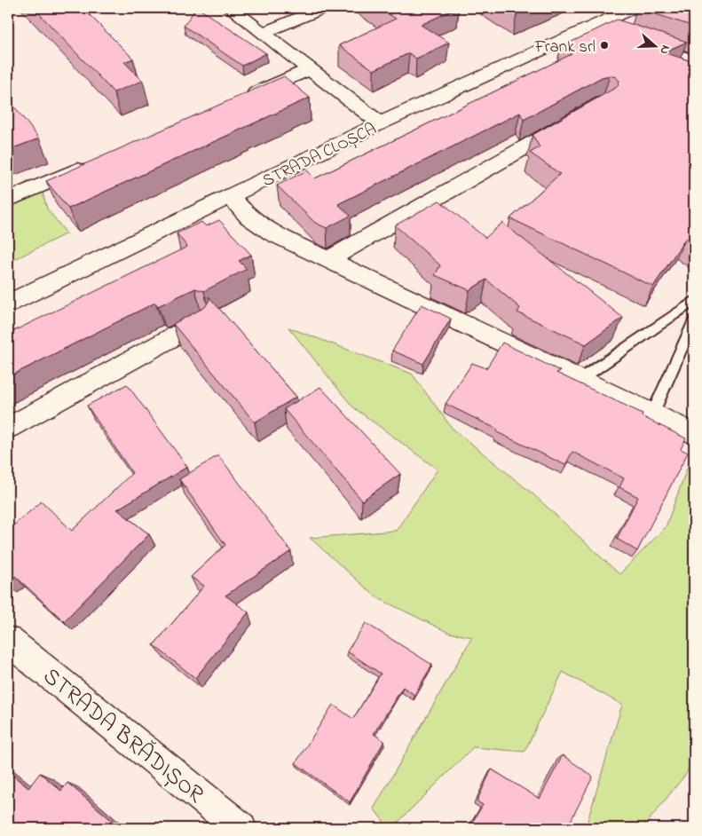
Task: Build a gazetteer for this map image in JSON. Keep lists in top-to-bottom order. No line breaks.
{"streets":{"street":["STRADA CLOȘCA","STRADA BRĂDIȘOR"]},"places":["Frank srl"],"north":"right"}
